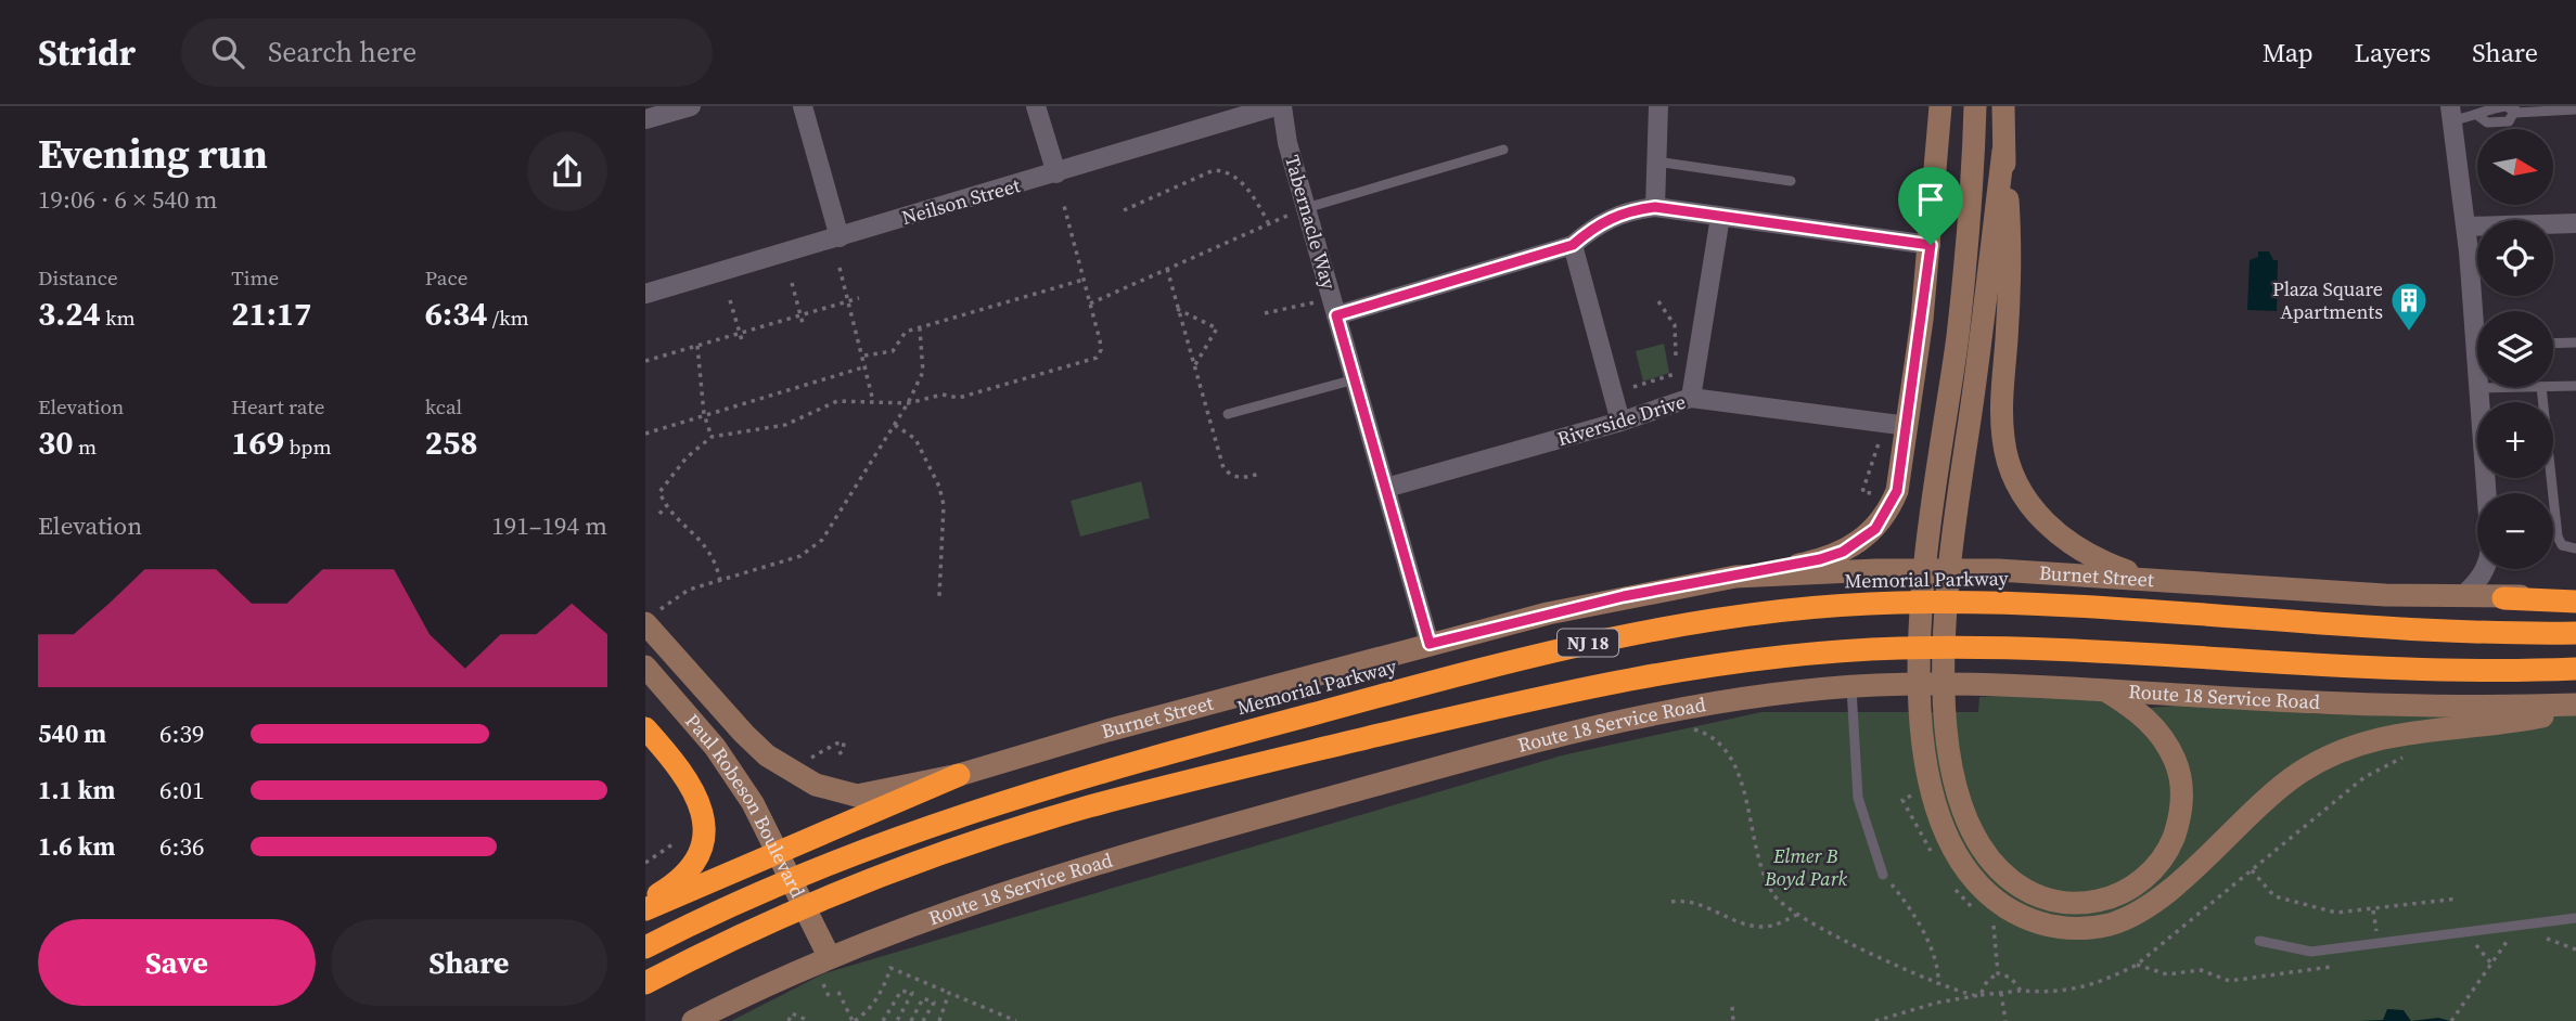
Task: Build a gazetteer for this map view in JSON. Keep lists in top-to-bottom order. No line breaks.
{"streets":{"highway":["Memorial Parkway","NJ 18"],"main road":["Burnet Street","Route 18 Service Road","Paul Robeson Boulevard"],"street":["Neilson Street","Tabernacle Way","Riverside Drive"]},"crossings":[["Tabernacle Way","Riverside Drive"],["Tabernacle Way","Burnet Street"],["Route 18 Service Road","Paul Robeson Boulevard"]],"parks":["Elmer B Boyd Park"],"places":{"building":["Plaza Square Apartments"]},"north":"right","page":{"header":"Stridr","search":"Search here","nav":["Map","Layers","Share"],"heading":["Evening run","19:06 · 6 × 540 m"],"map_buttons":["+","−"],"stats":[["Distance","3.24 km"],["Time","21:17"],["Pace","6:34 /km"],["Elevation","30 m"],["Heart rate","169 bpm"],["kcal","258"]],"chart":["Elevation","191–194 m"],"list":[{"name":"540 m","note":"6:39"},{"name":"1.1 km","note":"6:01"},{"name":"1.6 km","note":"6:36"}],"buttons":["Save","Share"]}}
